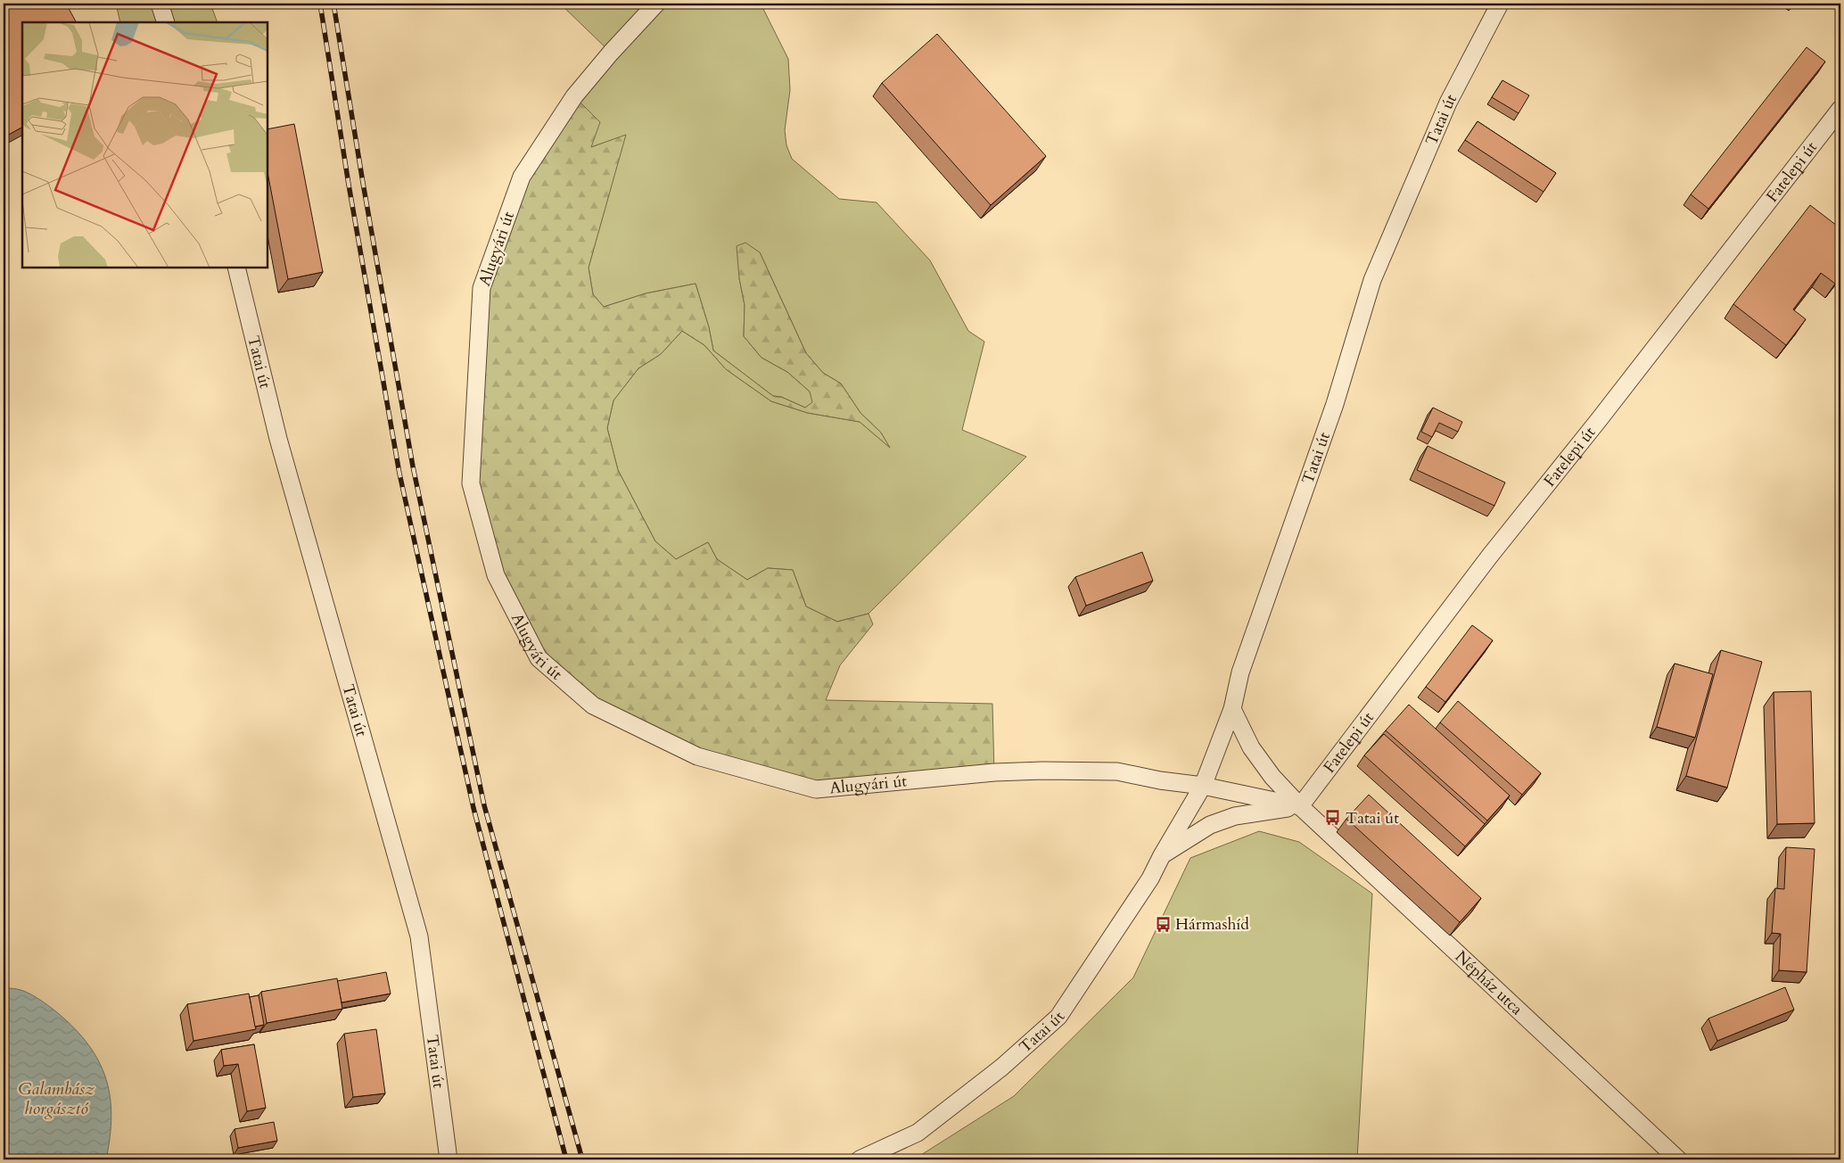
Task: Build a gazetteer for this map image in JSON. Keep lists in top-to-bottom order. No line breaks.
{"streets":{"street":["Tatai út","Fatelepi út","Alugyári út","Népház utca"]},"crossings":[["Tatai út","Alugyári út"],["Tatai út","Népház utca"],["Fatelepi út","Népház utca"]],"water":["Galambász horgásztó"],"places":{"bus stop":["Tatai út","Hármashíd"]}}
